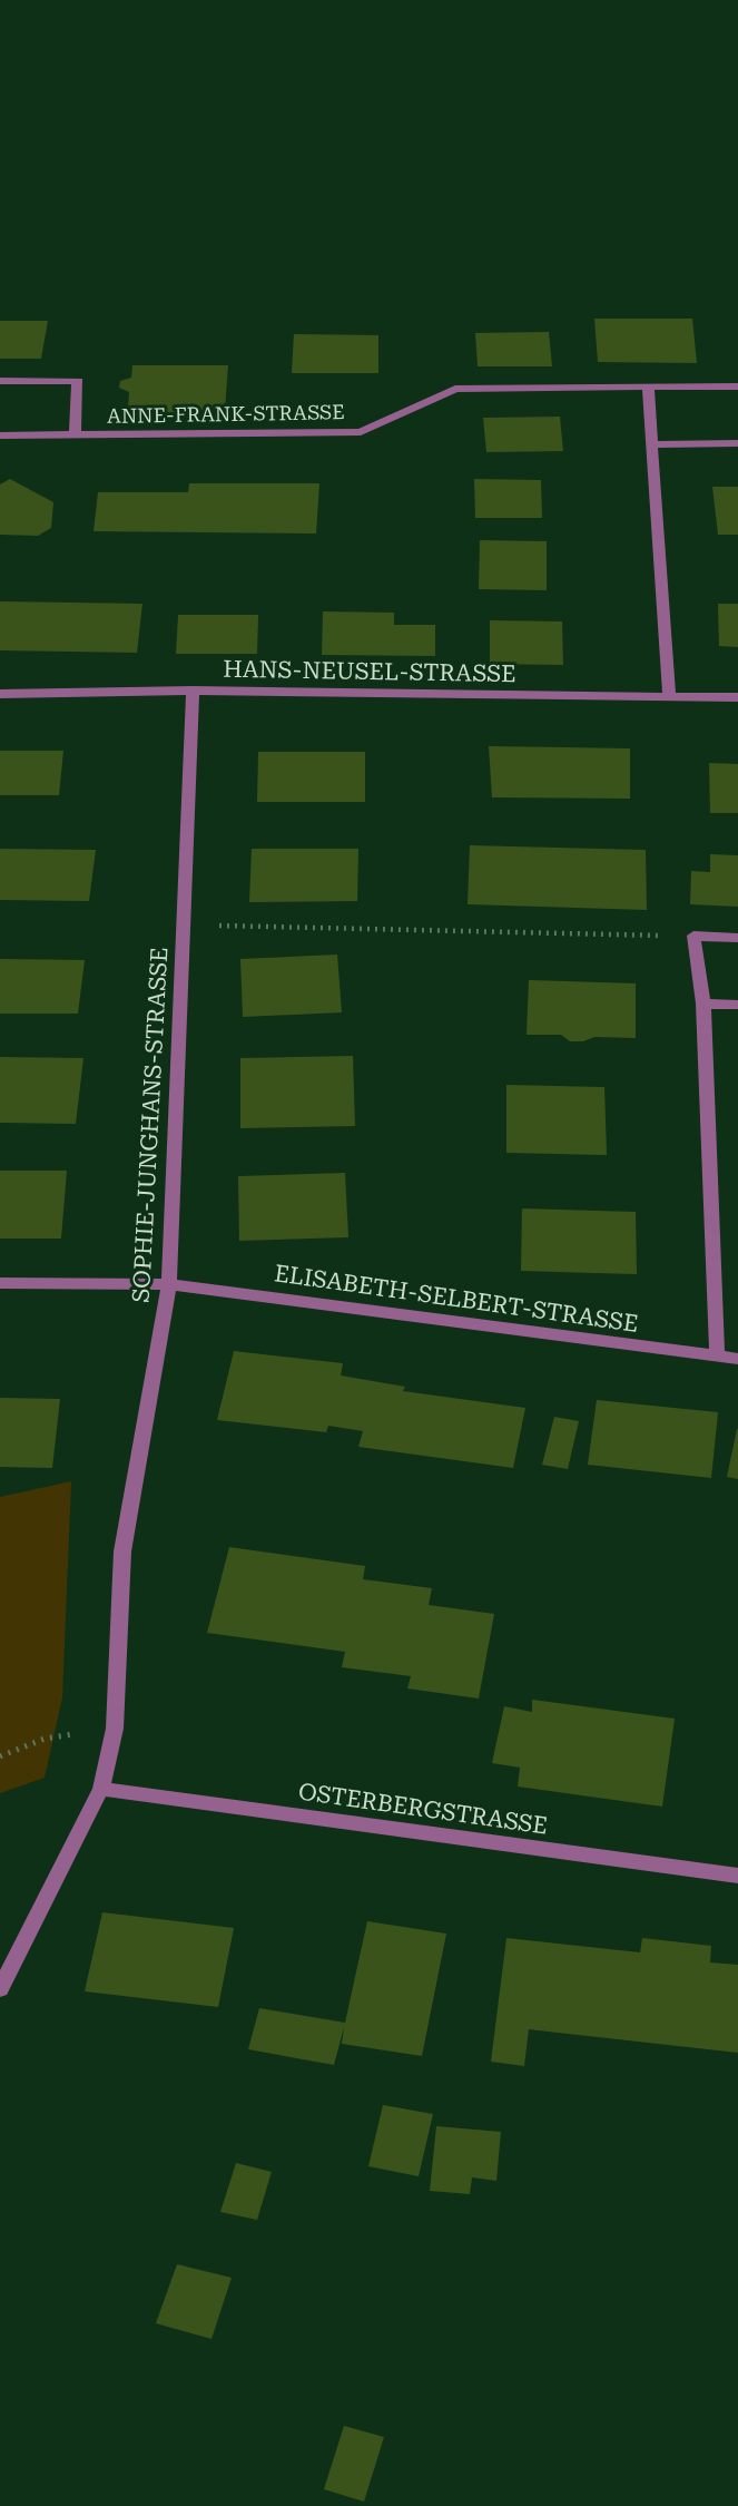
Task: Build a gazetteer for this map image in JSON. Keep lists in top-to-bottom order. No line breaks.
{"streets":{"street":["ANNE-FRANK-STRASSE","HANS-NEUSEL-STRASSE","SOPHIE-JUNGHANS-STRASSE","ELISABETH-SELBERT-STRASSE","OSTERBERGSTRASSE"]},"crossings":[["HANS-NEUSEL-STRASSE","SOPHIE-JUNGHANS-STRASSE"],["SOPHIE-JUNGHANS-STRASSE","ELISABETH-SELBERT-STRASSE"],["SOPHIE-JUNGHANS-STRASSE","OSTERBERGSTRASSE"]]}
